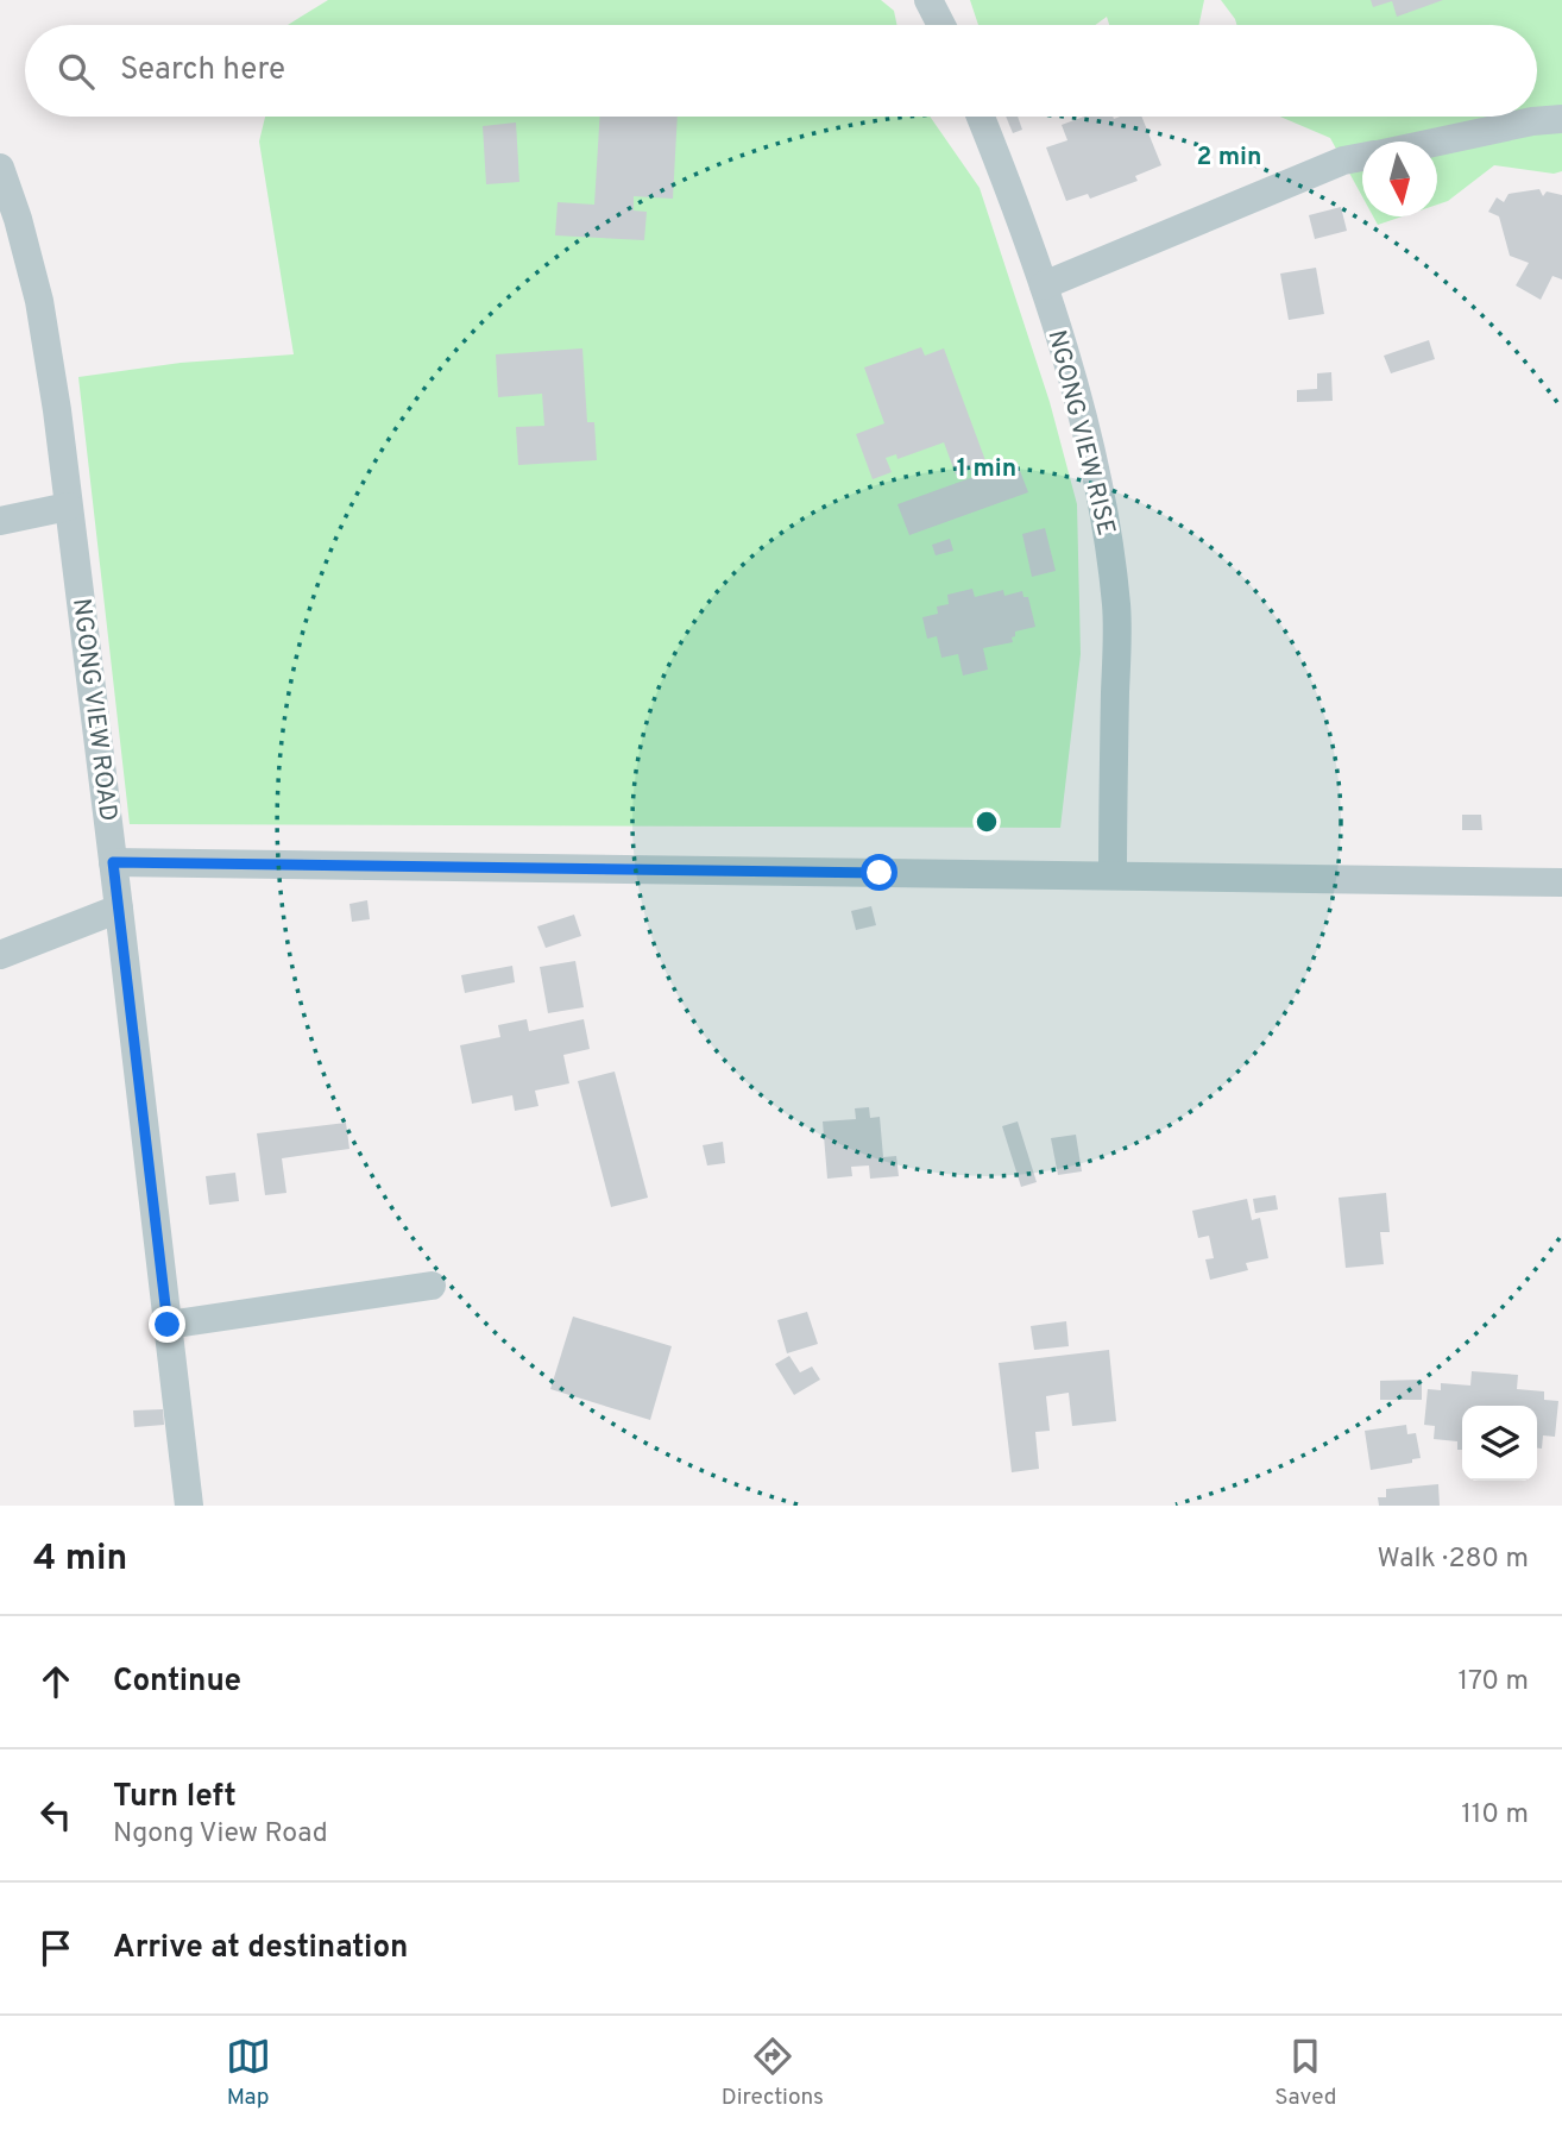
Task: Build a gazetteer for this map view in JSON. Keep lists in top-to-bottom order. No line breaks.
{"streets":{"street":["NGONG VIEW RISE","NGONG VIEW ROAD"]},"north":"bottom","page":{"search":"Search here","heading":["4 min","Walk · 280 m"],"list":[["Continue","170 m"],["Turn left","Ngong View Road","110 m"],"Arrive at destination"],"nav":["Map","Directions","Saved"]},"rings":["2 min","1 min"]}
